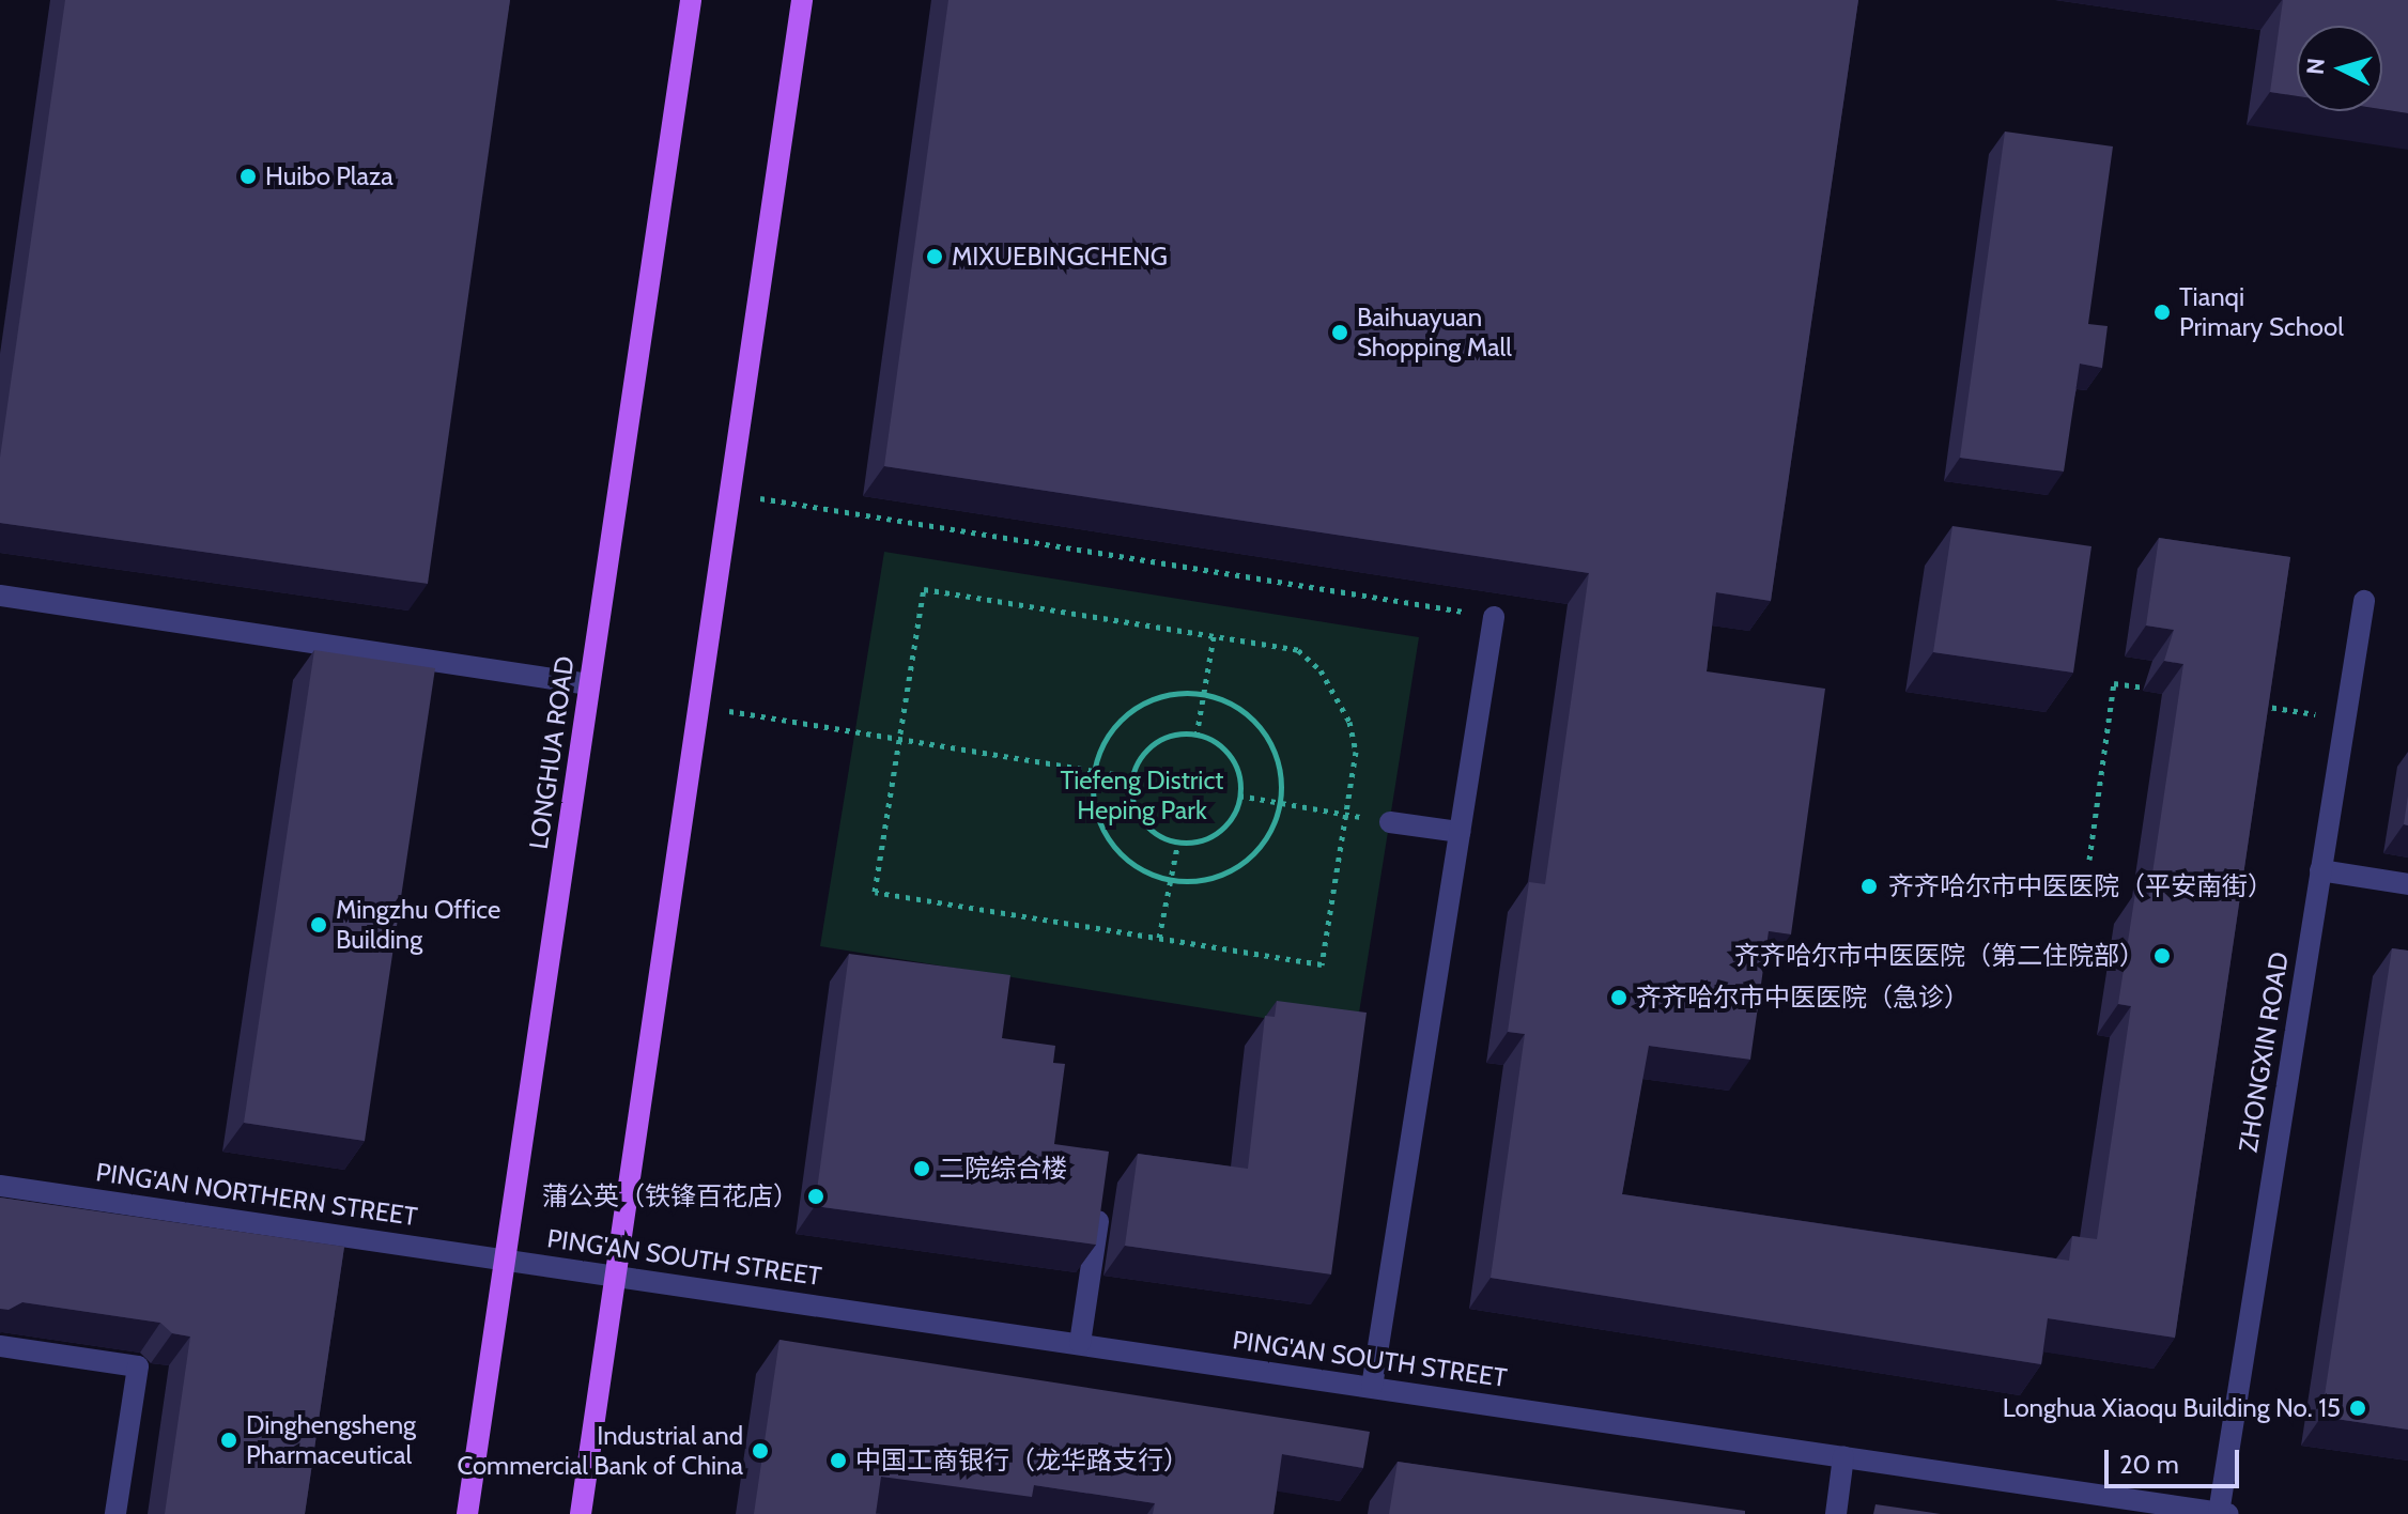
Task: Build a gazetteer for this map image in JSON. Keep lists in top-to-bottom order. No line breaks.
{"streets":{"main road":["LONGHUA ROAD"],"street":["ZHONGXIN ROAD","PING'AN NORTHERN STREET","PING'AN SOUTH STREET"]},"crossings":[["LONGHUA ROAD","PING'AN NORTHERN STREET"],["LONGHUA ROAD","PING'AN SOUTH STREET"],["ZHONGXIN ROAD","PING'AN SOUTH STREET"],["PING'AN NORTHERN STREET","PING'AN SOUTH STREET"]],"parks":["Tiefeng District Heping Park"],"places":["Huibo Plaza","MIXUEBINGCHENG","Tianqi Primary School","Baihuayuan Shopping Mall","齐齐哈尔市中医医院（平安南街）","Mingzhu Office Building","齐齐哈尔市中医医院（第二住院部）","齐齐哈尔市中医医院（急诊）","二院综合楼","蒲公英（铁锋百花店）","Longhua Xiaoqu Building No. 15","Dinghengsheng Pharmaceutical","Industrial and Commercial Bank of China","中国工商银行（龙华路支行）"],"scale_bar":"20 m","north":"left"}
